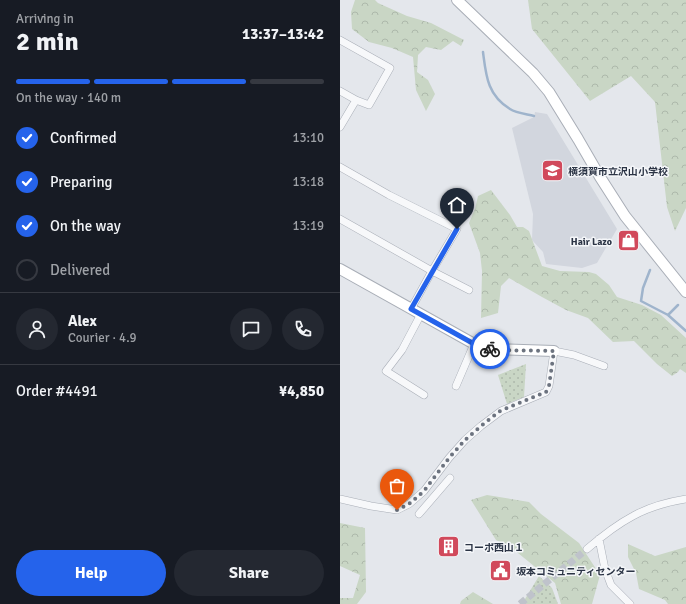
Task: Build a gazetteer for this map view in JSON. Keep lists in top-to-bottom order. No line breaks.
{"places":{"school or university":["横須賀市立沢山小学校"],"shop":["Hair Lazo"],"building":["コーポ西山１"],"public building":["坂本コミュニティセンター"]},"page":{"heading":["2 min","Arriving in","13:37–13:42"],"panel":["Alex","Courier · 4.9","Order #4491","¥4,850"],"bar":"On the way · 140 m","list":[["Confirmed","13:10"],["Preparing","13:18"],["On the way","13:19"],"Delivered"],"buttons":["Help","Share"]}}
